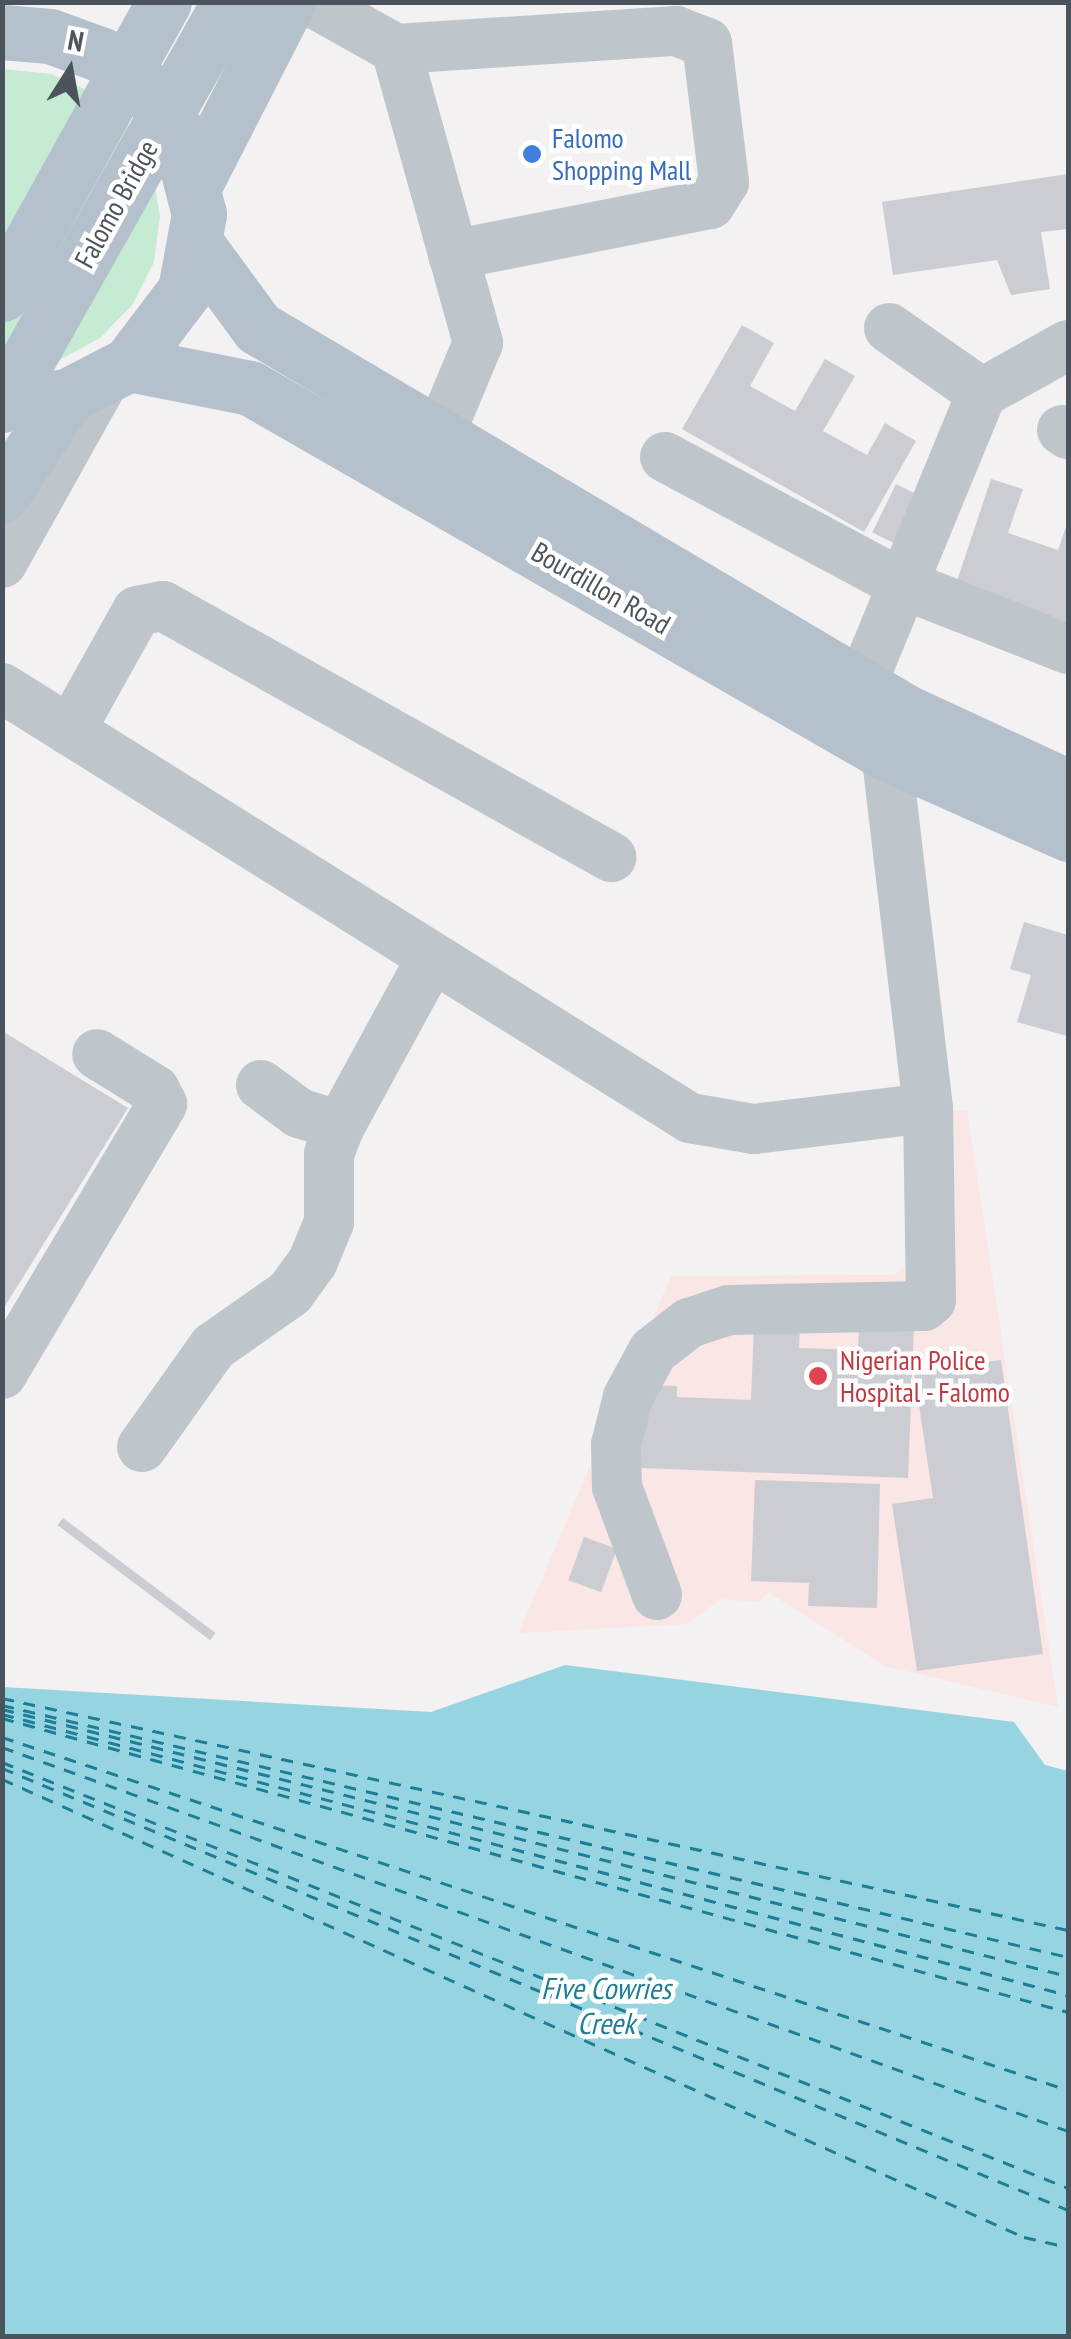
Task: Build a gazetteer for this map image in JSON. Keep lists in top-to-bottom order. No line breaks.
{"streets":{"main road":["Falomo Bridge","Bourdillon Road"]},"crossings":[["Falomo Bridge","Bourdillon Road"]],"water":["Five Cowries Creek"],"places":["Falomo Shopping Mall","Nigerian Police Hospital - Falomo"],"north":"top"}
